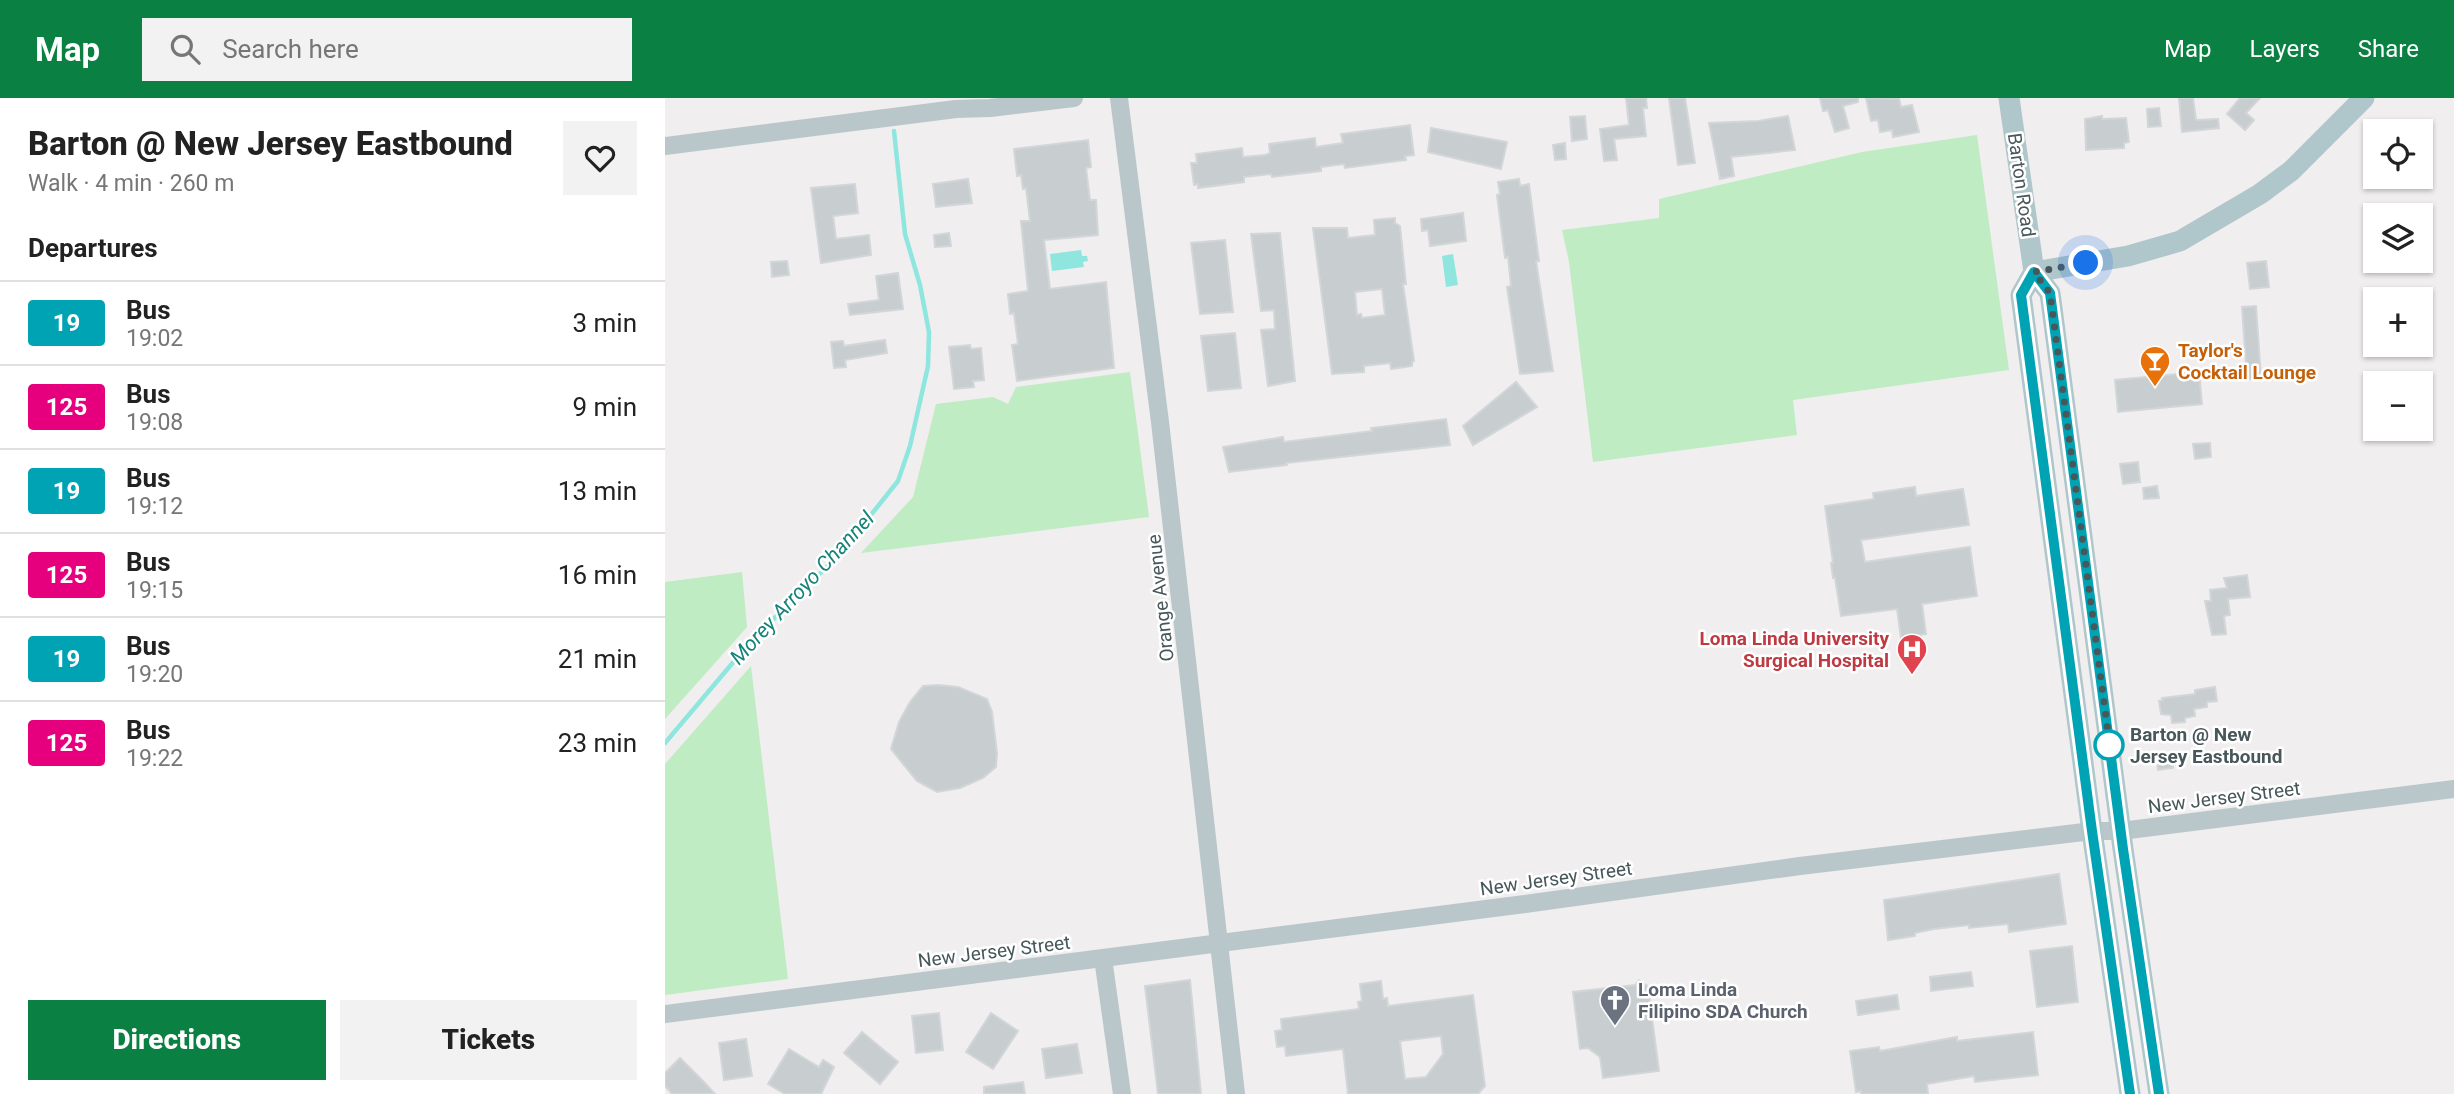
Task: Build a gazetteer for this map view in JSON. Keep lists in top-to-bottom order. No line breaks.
{"streets":{"main road":["Barton Road"],"street":["Orange Avenue","New Jersey Street"]},"crossings":[["Barton Road","New Jersey Street"],["Orange Avenue","New Jersey Street"]],"water":["Morey Arroyo Channel"],"places":{"bar":["Taylor's Cocktail Lounge"],"hospital":["Loma Linda University Surgical Hospital"],"other":["Barton @ New Jersey Eastbound"],"church":["Loma Linda Filipino SDA Church"]},"lines":["bus line 19"],"page":{"header":"Map","search":"Search here","nav":["Map","Layers","Share"],"heading":[["Barton @ New Jersey Eastbound","Walk · 4 min · 260 m"],"Departures"],"map_buttons":["+","−"],"list":[{"mark":"19","name":"Bus","note":"19:02","value":"3 min"},{"mark":"125","name":"Bus","note":"19:08","value":"9 min"},{"mark":"19","name":"Bus","note":"19:12","value":"13 min"},{"mark":"125","name":"Bus","note":"19:15","value":"16 min"},{"mark":"19","name":"Bus","note":"19:20","value":"21 min"},{"mark":"125","name":"Bus","note":"19:22","value":"23 min"}],"buttons":["Directions","Tickets"]}}
